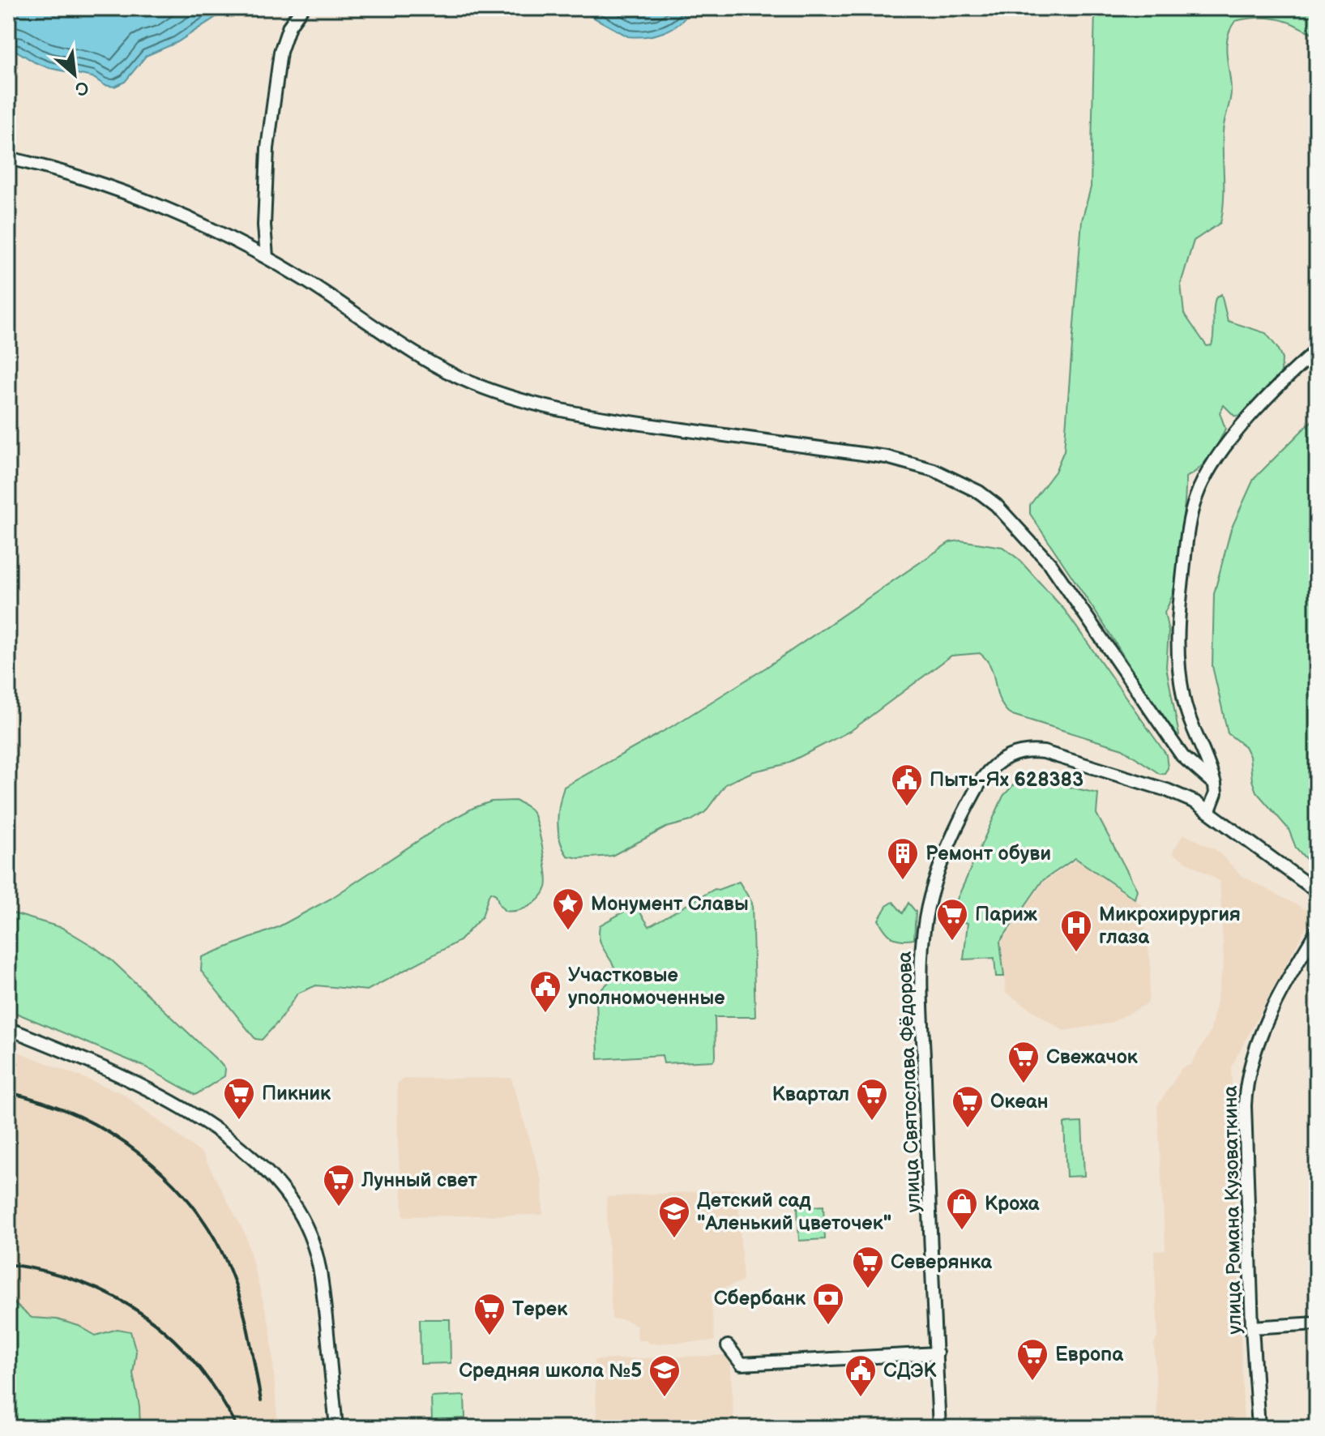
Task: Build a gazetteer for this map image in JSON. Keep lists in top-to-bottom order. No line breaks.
{"streets":{"street":["улица Святослава Фёдорова","улица Романа Кузоваткина"]},"places":{"public building":["Пыть-Ях 628383","Участковые уполномоченные","СДЭК"],"building":["Ремонт обуви"],"place":["Монумент Славы"],"supermarket":["Париж","Свежачок","Пикник","Квартал","Океан","Лунный свет","Северянка","Терек","Европа"],"hospital":["Микрохирургия глаза"],"shop":["Кроха"],"school or university":["Детский сад \"Аленький цветочек\"","Средняя школа №5"],"bank":["Сбербанк"]},"north":"bottom right"}
